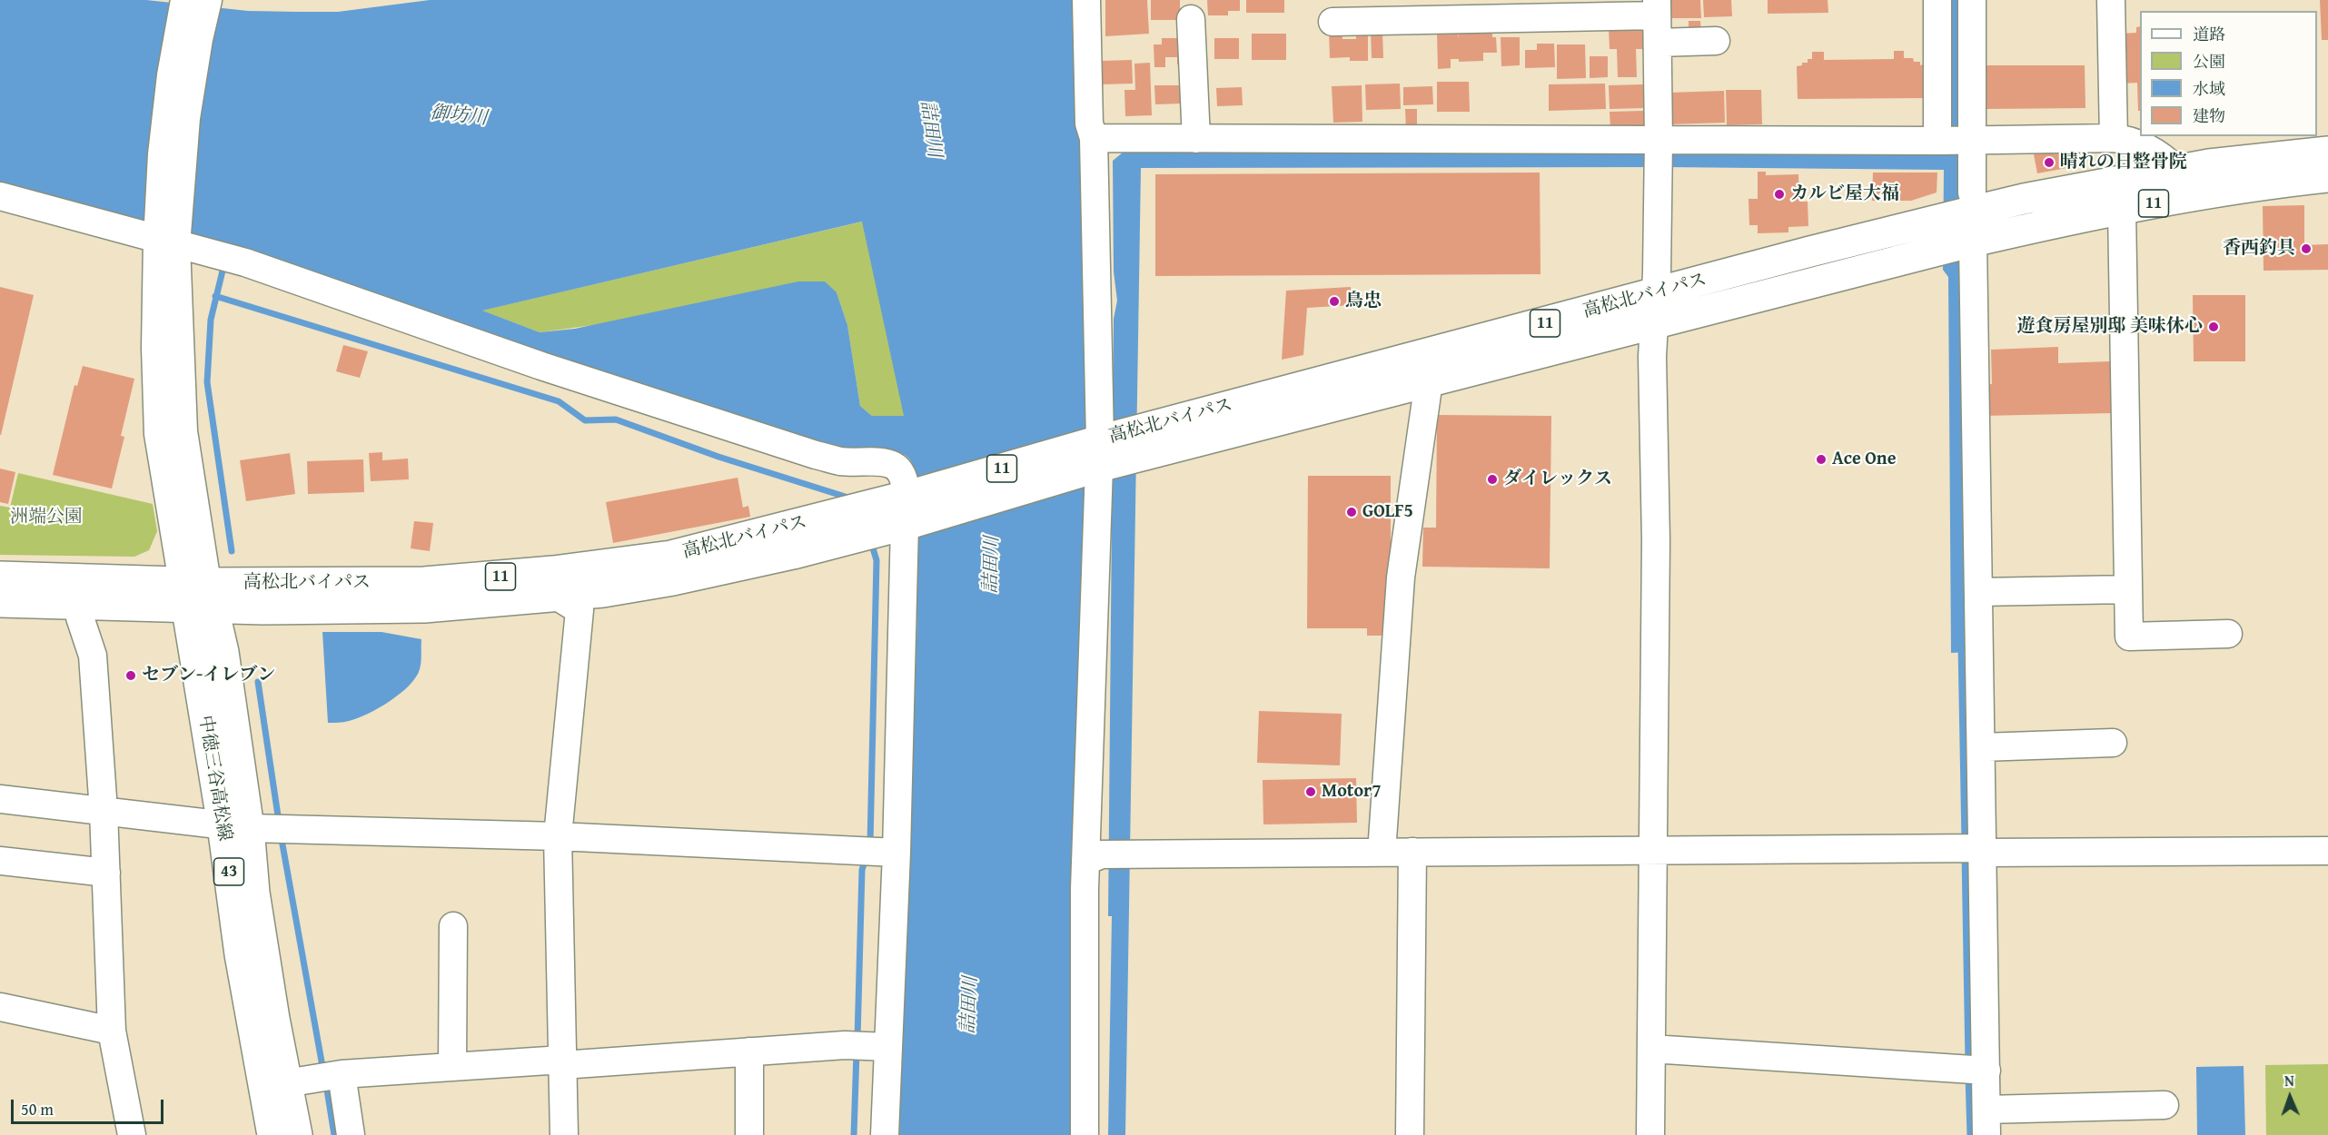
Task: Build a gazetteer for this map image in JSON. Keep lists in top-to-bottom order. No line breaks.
{"streets":{"main road":["11","高松北バイパス","中徳三谷高松線","43"]},"crossings":[["高松北バイパス","中徳三谷高松線"]],"water":["御坊川","詰田川"],"parks":["洲端公園"],"places":["晴れの日整骨院","カルビ屋大福","香西釣具","鳥忠","遊食房屋別邸 美味休心","Ace One","ダイレックス","GOLF5","セブン-イレブン","Motor7"],"legend":["道路","公園","水域","建物"],"scale_bar":"50 m","north":"top"}
